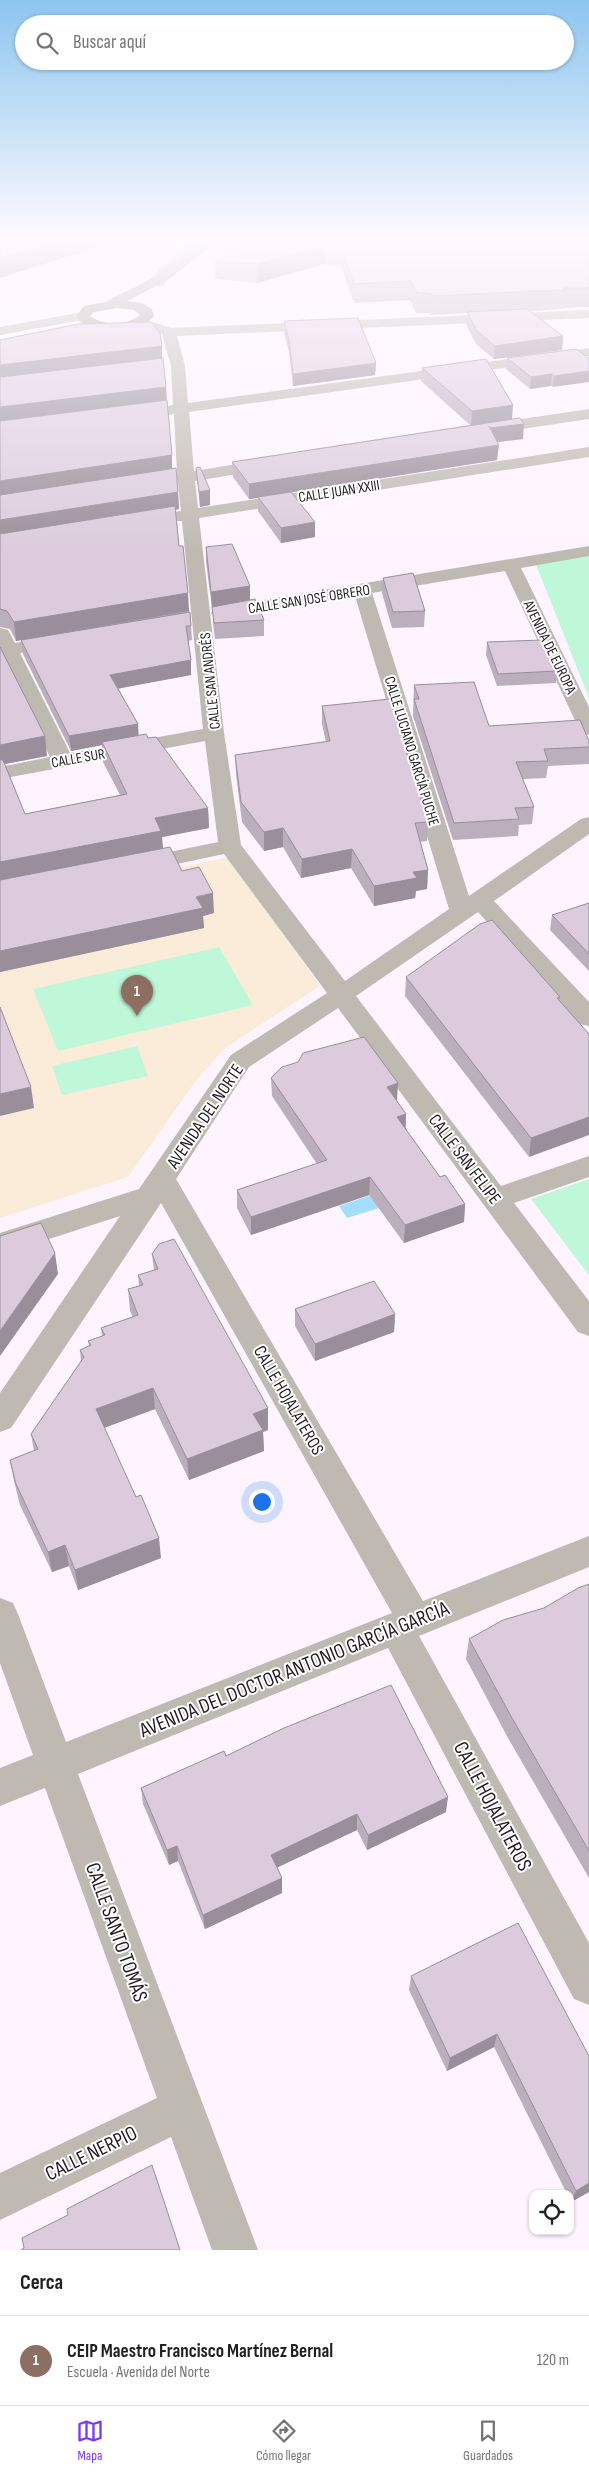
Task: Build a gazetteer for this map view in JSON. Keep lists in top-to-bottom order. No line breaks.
{"streets":{"street":["CALLE JUAN XXIII","CALLE SAN JOSÉ OBRERO","AVENIDA DE EUROPA","CALLE SAN ANDRÉS","CALLE LUCIANO GARCÍA PUCHE","CALLE SUR","AVENIDA DEL NORTE","CALLE SAN FELIPE","CALLE HOJALATEROS","AVENIDA DEL DOCTOR ANTONIO GARCÍA GARCÍA","CALLE SANTO TOMÁS","CALLE NERPIO"]},"crossings":[["CALLE JUAN XXIII","CALLE SAN ANDRÉS"],["CALLE SAN JOSÉ OBRERO","AVENIDA DE EUROPA"],["CALLE SAN JOSÉ OBRERO","CALLE SAN ANDRÉS"],["CALLE SAN JOSÉ OBRERO","CALLE LUCIANO GARCÍA PUCHE"],["CALLE SAN ANDRÉS","CALLE SUR"],["CALLE SAN ANDRÉS","AVENIDA DEL NORTE"],["CALLE SAN ANDRÉS","CALLE SAN FELIPE"],["CALLE LUCIANO GARCÍA PUCHE","AVENIDA DEL NORTE"],["AVENIDA DEL NORTE","CALLE SAN FELIPE"],["AVENIDA DEL NORTE","CALLE HOJALATEROS"],["CALLE HOJALATEROS","AVENIDA DEL DOCTOR ANTONIO GARCÍA GARCÍA"],["AVENIDA DEL DOCTOR ANTONIO GARCÍA GARCÍA","CALLE SANTO TOMÁS"],["CALLE SANTO TOMÁS","CALLE NERPIO"]],"page":{"search":"Buscar aquí","pins":"1","heading":"Cerca","list":[{"mark":"1","name":"CEIP Maestro Francisco Martínez Bernal","note":"Escuela · Avenida del Norte","value":"120 m"}],"nav":["Mapa","Cómo llegar","Guardados"]}}
